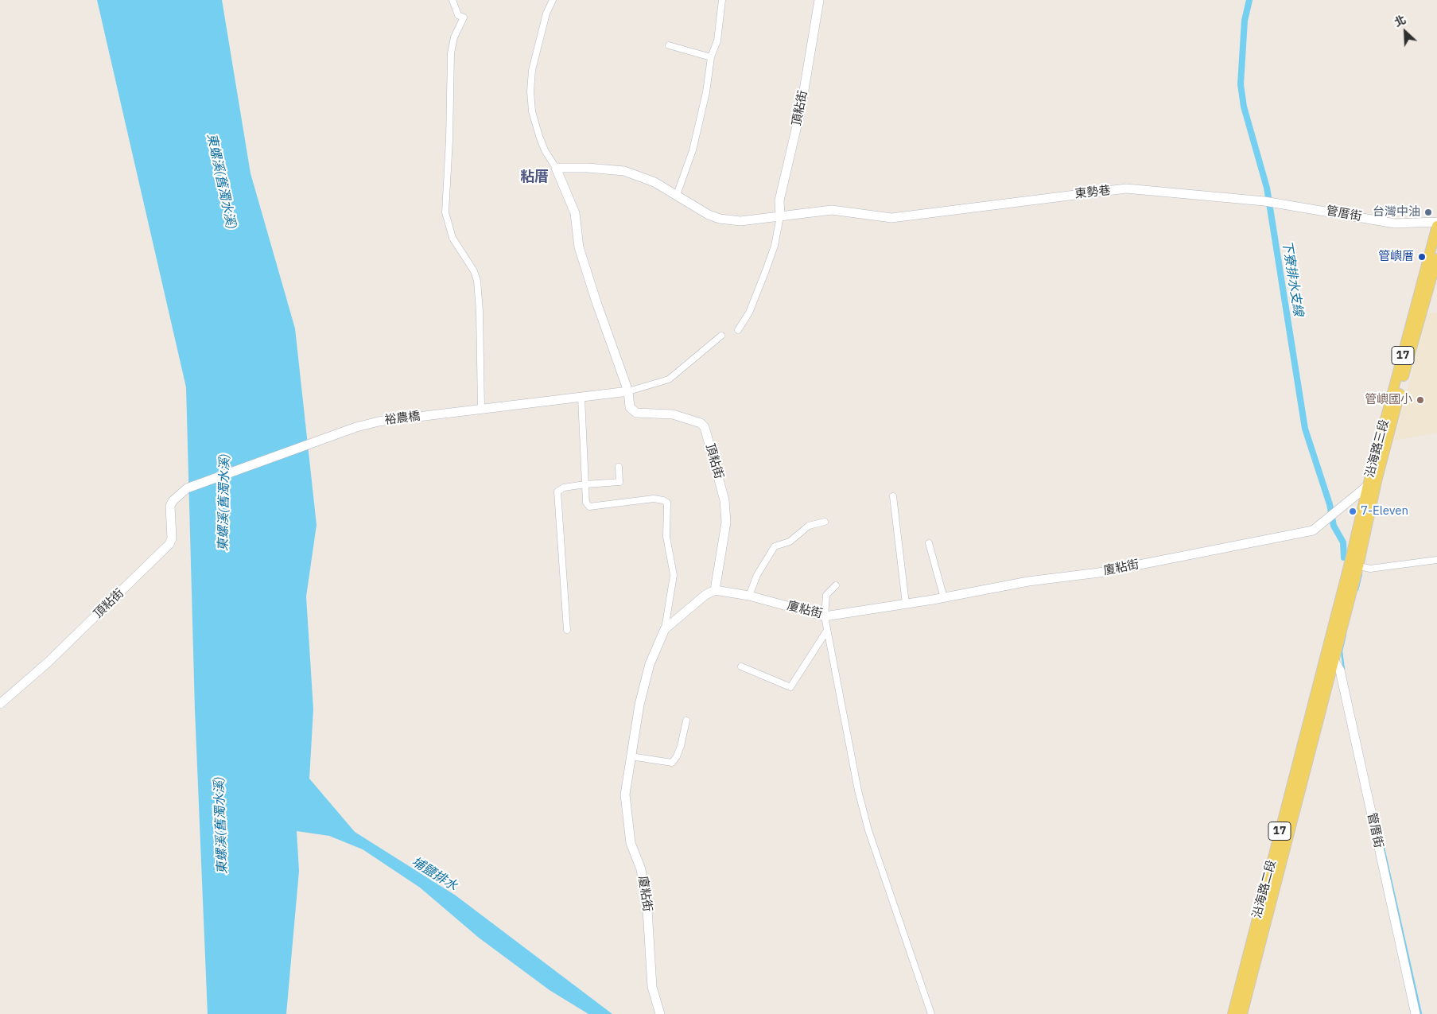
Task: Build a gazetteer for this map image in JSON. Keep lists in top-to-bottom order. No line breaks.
{"streets":{"main road":["17","沿海路三段","沿海路二段"],"street":["頂粘街","東勢巷","管厝街","裕農橋","廈粘街"]},"crossings":[["頂粘街","東勢巷"],["頂粘街","裕農橋"],["頂粘街","廈粘街"],["東勢巷","管厝街"],["管厝街","沿海路三段"],["管厝街","沿海路二段"],["沿海路三段","廈粘街"],["沿海路三段","沿海路二段"]],"districts":["粘厝"],"water":["東螺溪(舊濁水溪)","下寮排水支線","埔鹽排水"],"places":["台灣中油","管嶼厝","管嶼國小","7-Eleven"],"north":"top left"}
